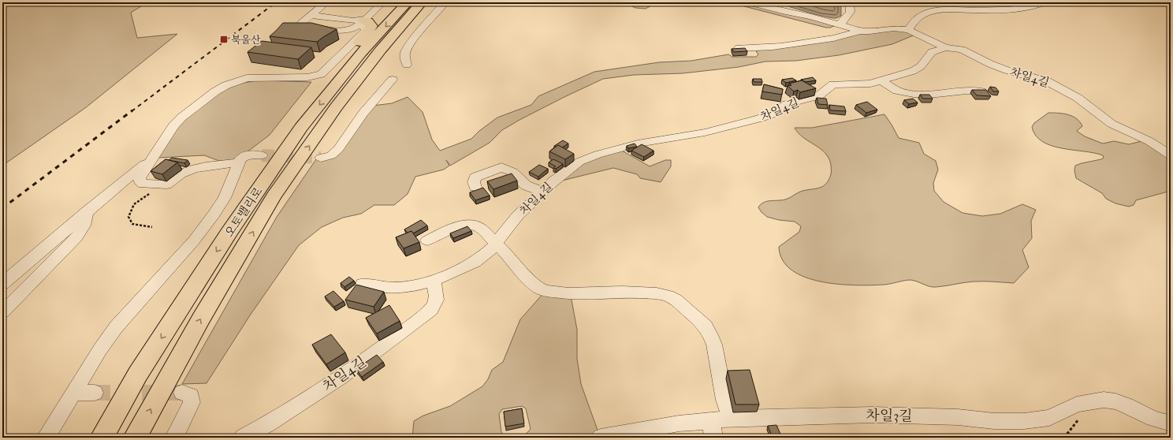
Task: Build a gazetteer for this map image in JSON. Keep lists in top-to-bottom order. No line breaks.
{"streets":{"highway":["오토밸리로"],"street":["차일4길","차일3길"]},"places":{"transit":["북울산"]}}
